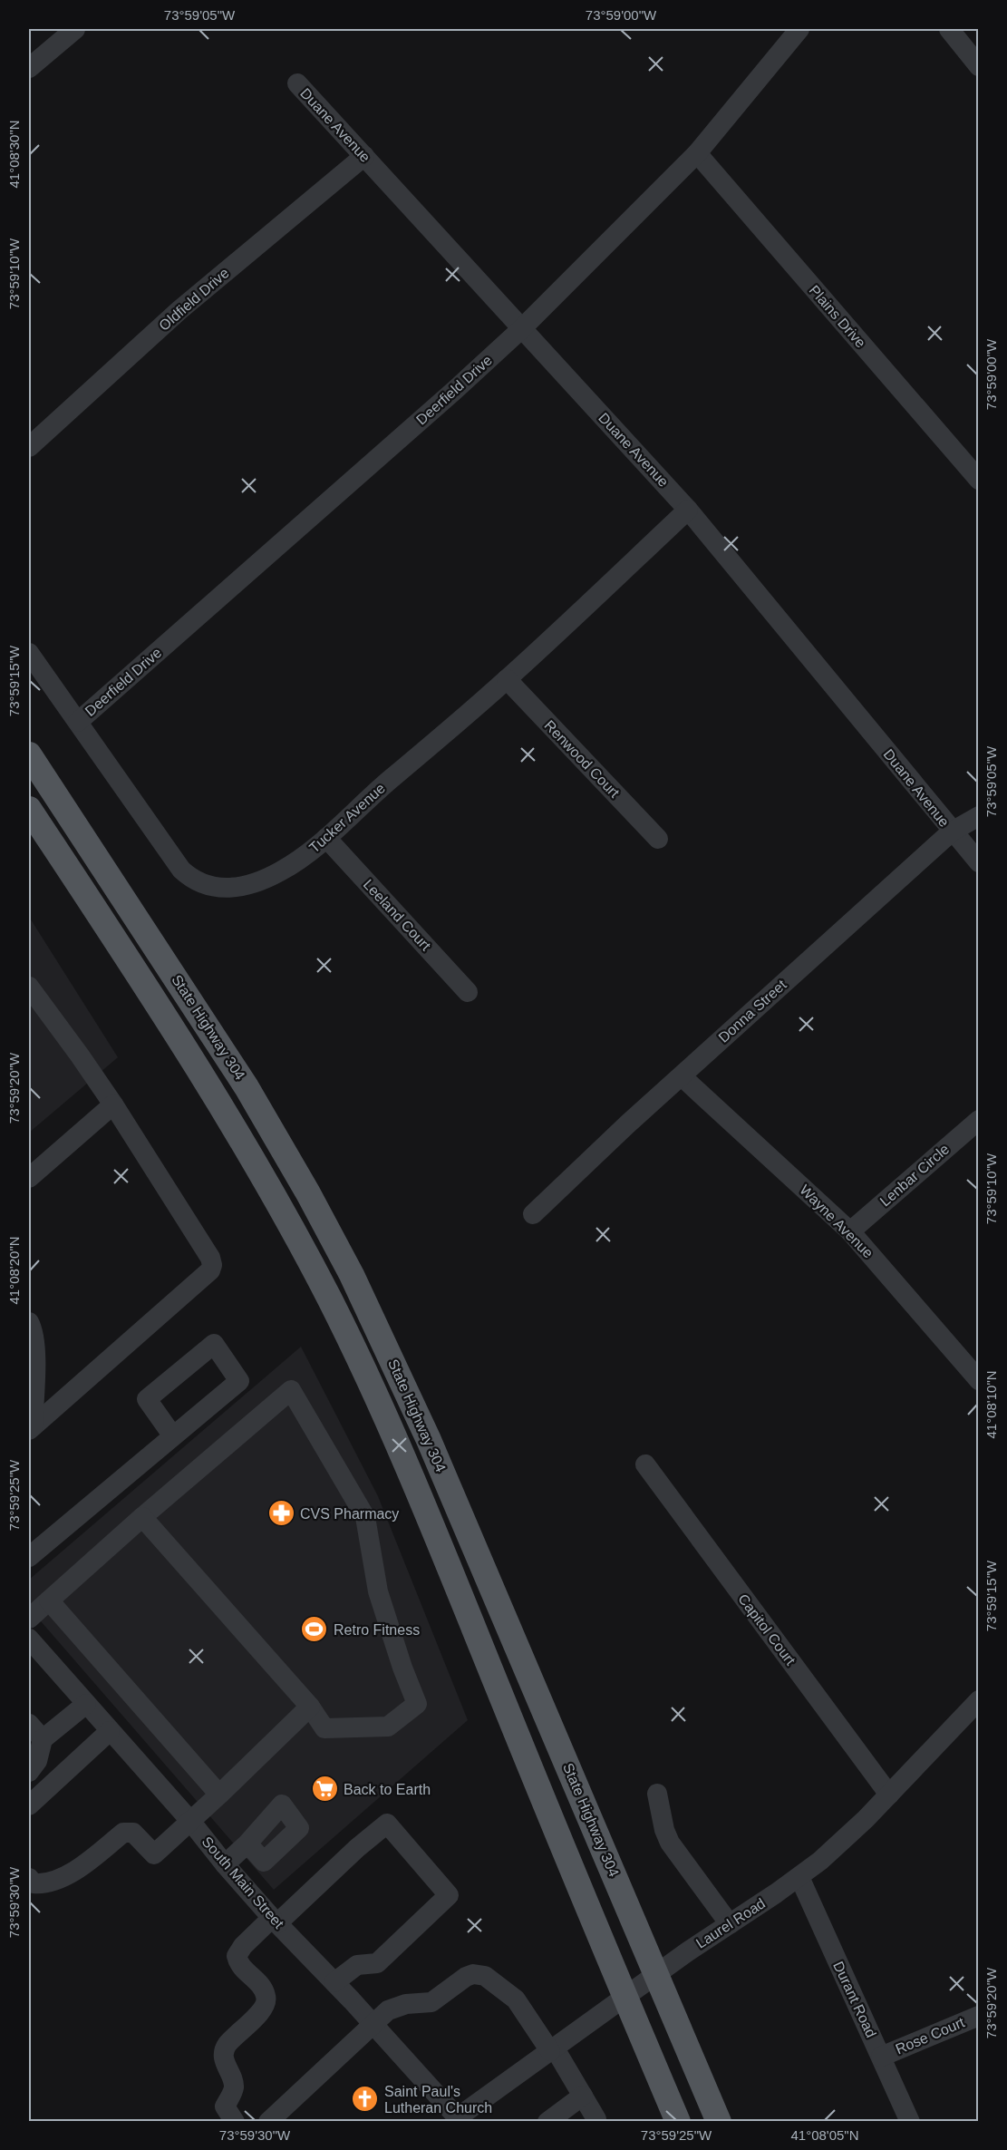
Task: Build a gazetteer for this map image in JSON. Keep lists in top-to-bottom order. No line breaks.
{"streets":{"main road":["State Highway 304"],"street":["Duane Avenue","Oldfield Drive","Plains Drive","Deerfield Drive","Renwood Court","Tucker Avenue","Leeland Court","Donna Street","Lenbar Circle","Wayne Avenue","Capitol Court","South Main Street","Laurel Road","Durant Road","Rose Court"]},"crossings":[["Duane Avenue","Oldfield Drive"],["Duane Avenue","Deerfield Drive"],["Duane Avenue","Tucker Avenue"],["Duane Avenue","Donna Street"],["Plains Drive","Deerfield Drive"],["Deerfield Drive","Tucker Avenue"],["Renwood Court","Tucker Avenue"],["Tucker Avenue","Leeland Court"],["Donna Street","Wayne Avenue"],["State Highway 304","Laurel Road"],["Lenbar Circle","Wayne Avenue"],["Capitol Court","Laurel Road"],["South Main Street","Laurel Road"],["Laurel Road","Durant Road"],["Durant Road","Rose Court"]],"places":{"pharmacy":["CVS Pharmacy"],"sports":["Retro Fitness"],"supermarket":["Back to Earth"],"church":["Saint Paul's Lutheran Church"]},"coordinates":["73°59'05\"W","73°59'00\"W","41°08'30\"N","73°59'10\"W","73°59'15\"W","73°59'20\"W","41°08'20\"N","41°08'10\"N","73°59'25\"W","73°59'30\"W","41°08'05\"N"]}
